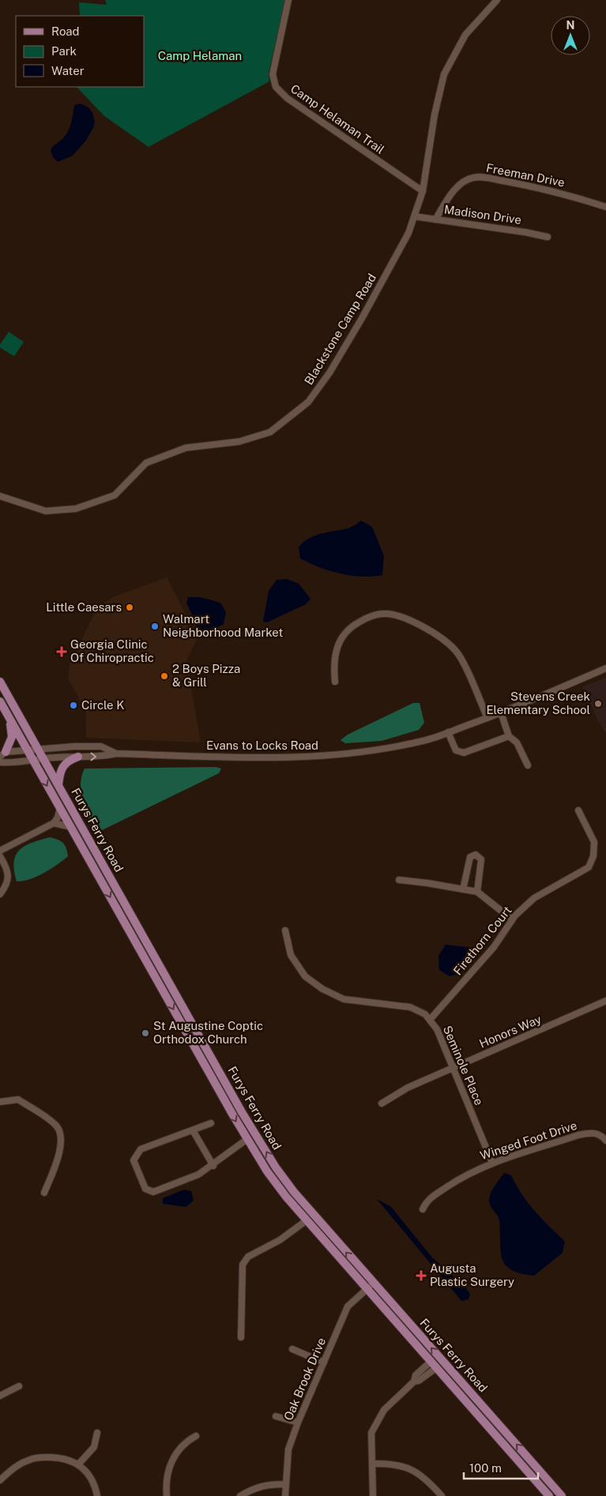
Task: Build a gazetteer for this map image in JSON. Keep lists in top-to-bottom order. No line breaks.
{"streets":{"main road":["Furys Ferry Road"],"street":["Camp Helaman Trail","Freeman Drive","Madison Drive","Blackstone Camp Road","Evans to Locks Road","Firethorn Court","Honors Way","Seminole Place","Winged Foot Drive","Oak Brook Drive"]},"crossings":[["Camp Helaman Trail","Blackstone Camp Road"],["Freeman Drive","Madison Drive"],["Madison Drive","Blackstone Camp Road"],["Evans to Locks Road","Furys Ferry Road"],["Furys Ferry Road","Oak Brook Drive"],["Firethorn Court","Seminole Place"],["Honors Way","Seminole Place"],["Seminole Place","Winged Foot Drive"]],"parks":["Camp Helaman"],"places":{"other":["Little Caesars","Walmart Neighborhood Market","2 Boys Pizza & Grill","Stevens Creek Elementary School","Circle K","St Augustine Coptic Orthodox Church"],"health":["Georgia Clinic Of Chiropractic","Augusta Plastic Surgery"]},"legend":["Road","Park","Water"],"scale_bar":"100 m","north":"top"}
